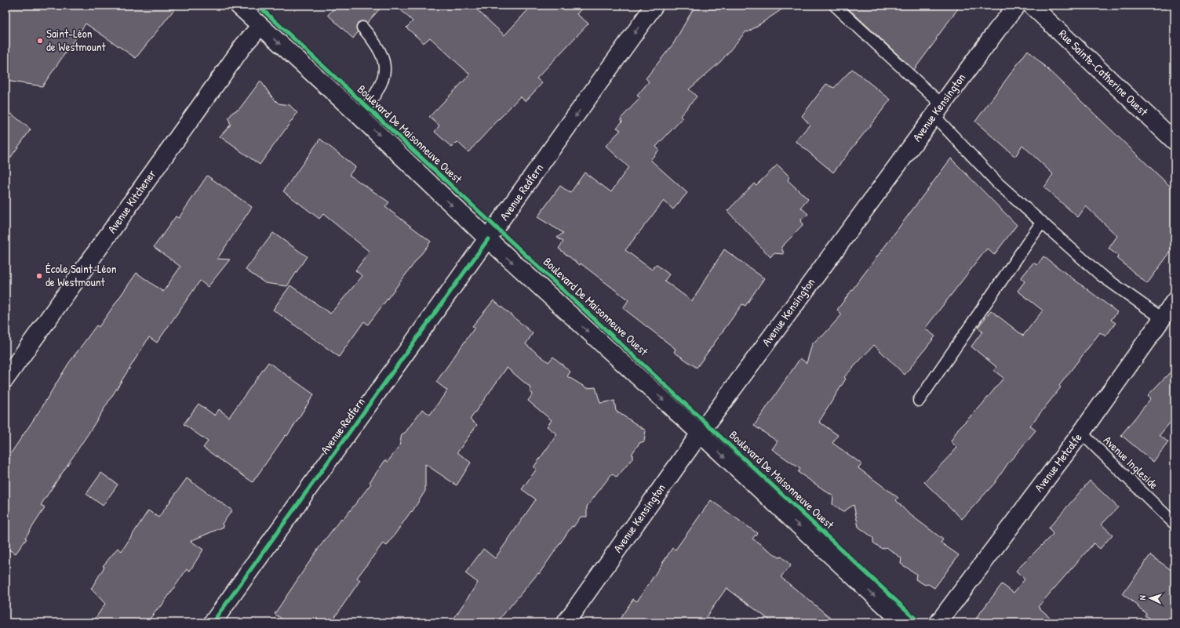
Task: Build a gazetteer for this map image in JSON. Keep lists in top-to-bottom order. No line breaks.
{"streets":{"street":["Rue Sainte-Catherine Ouest","Avenue Kensington","Boulevard De Maisonneuve Ouest","Avenue Redfern","Avenue Kitchener","Avenue Metcalfe"],"lane":["Avenue Ingleside"]},"crossings":[["Avenue Kensington","Boulevard De Maisonneuve Ouest"],["Boulevard De Maisonneuve Ouest","Avenue Redfern"],["Boulevard De Maisonneuve Ouest","Avenue Kitchener"],["Avenue Metcalfe","Avenue Ingleside"]],"one_way":["Boulevard De Maisonneuve Ouest","Avenue Redfern"],"places":["Saint-Léon de Westmount","École Saint-Léon de Westmount"],"north":"left"}
